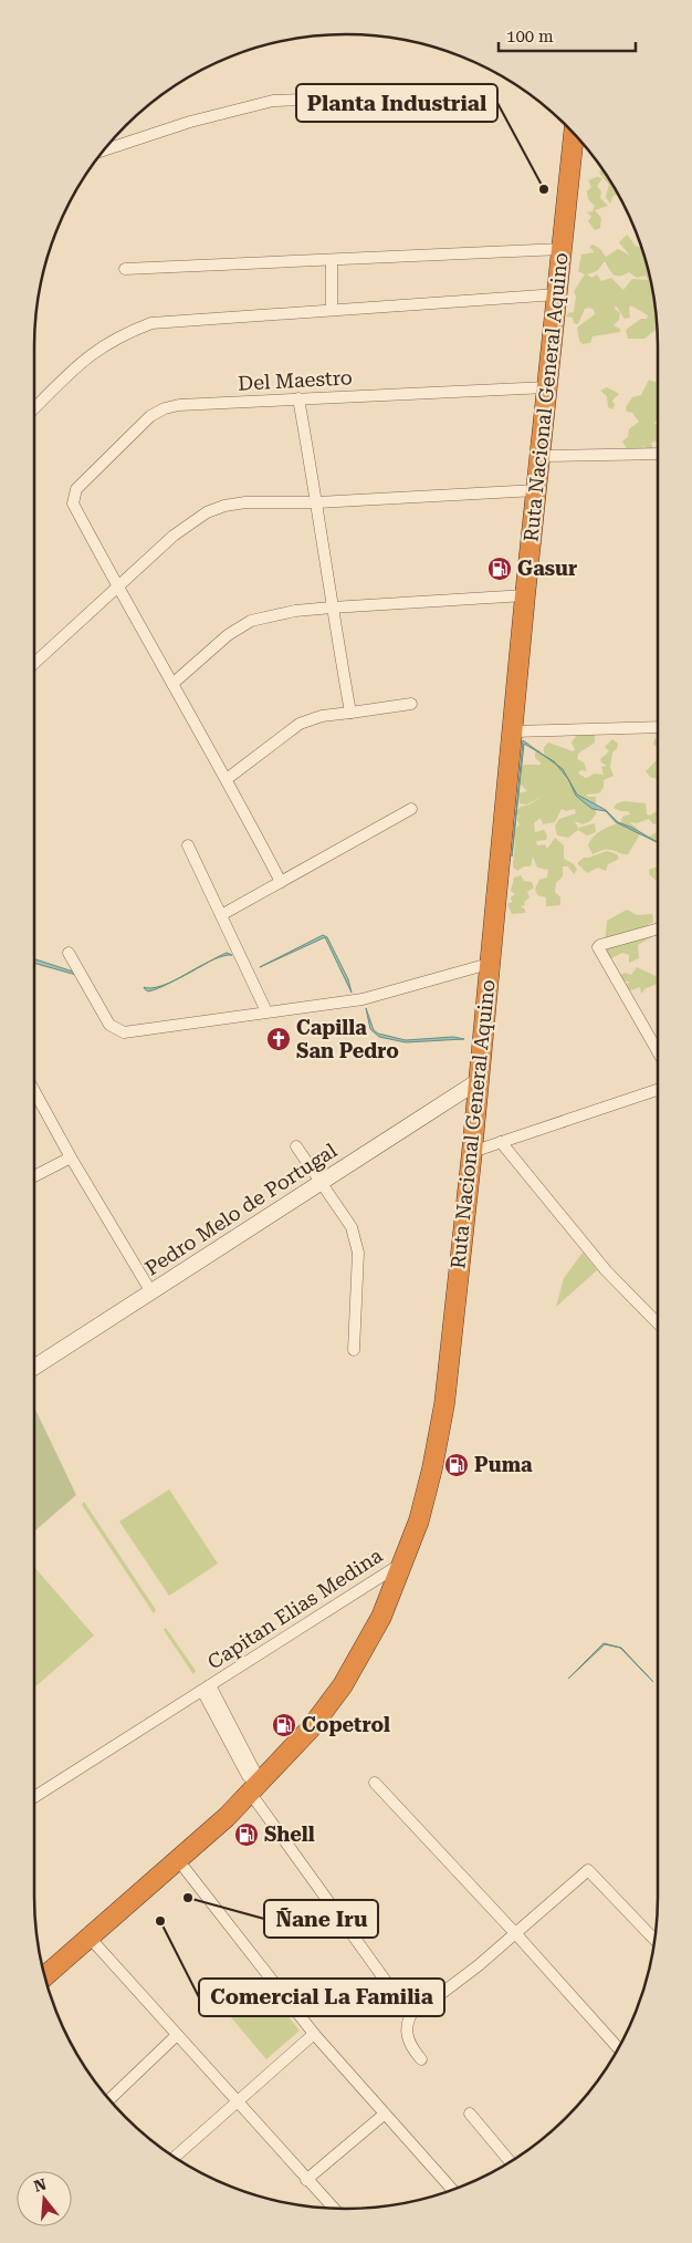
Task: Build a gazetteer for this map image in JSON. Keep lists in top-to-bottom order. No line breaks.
{"streets":{"highway":["Ruta Nacional General Aquino"],"street":["Del Maestro","Pedro Melo de Portugal","Capitan Elias Medina"]},"crossings":[["Del Maestro","Ruta Nacional General Aquino"],["Ruta Nacional General Aquino","Pedro Melo de Portugal"],["Ruta Nacional General Aquino","Capitan Elias Medina"]],"places":{"other":["Planta Industrial","Ñane Iru","Comercial La Familia"],"fuel station":["Gasur","Puma","Copetrol","Shell"],"church":["Capilla San Pedro"]},"scale_bar":"100 m","north":"top"}
